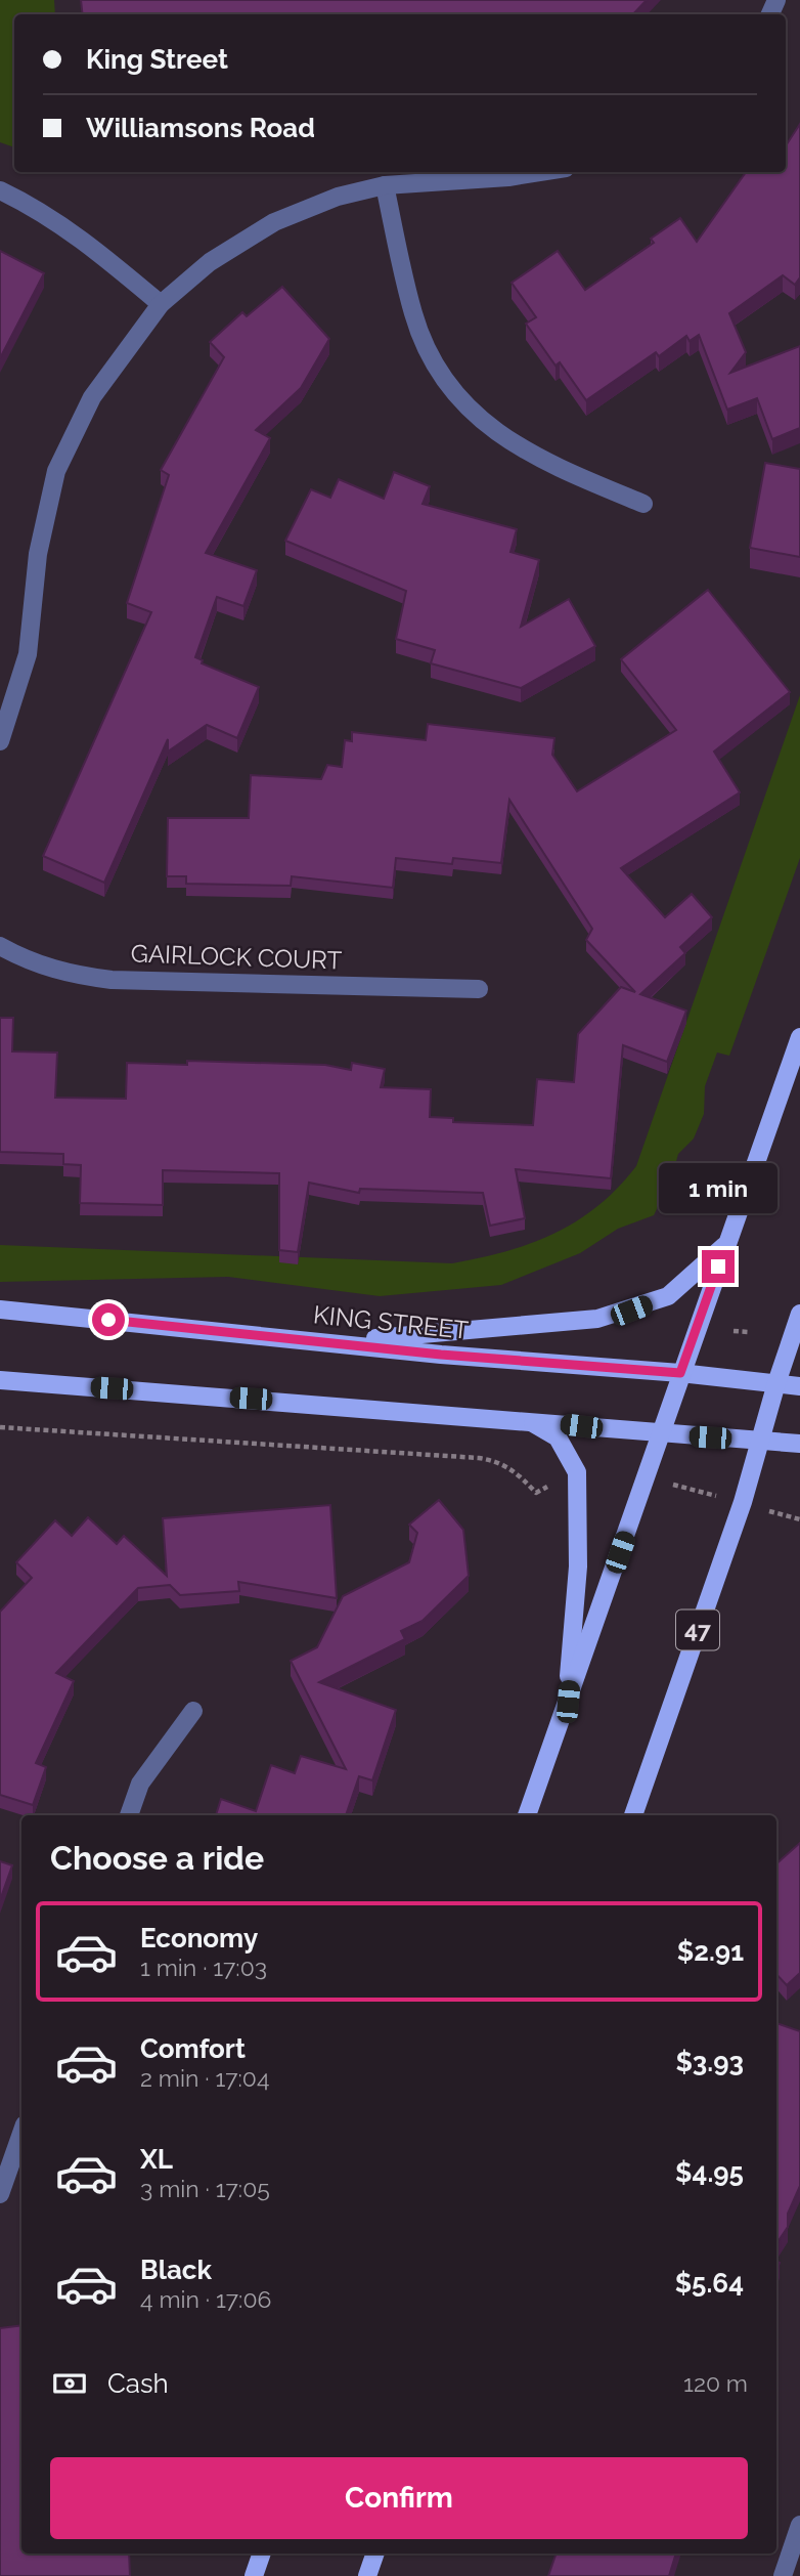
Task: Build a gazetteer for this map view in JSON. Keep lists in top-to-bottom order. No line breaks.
{"streets":{"main road":["KING STREET","47"],"street":["GAIRLOCK COURT"]},"crossings":[["KING STREET","47"]],"page":{"banner":["King Street","Williamsons Road"],"bubble":"1 min","heading":"Choose a ride","list":[{"name":"Economy","note":"1 min · 17:03","value":"$2.91"},{"name":"Comfort","note":"2 min · 17:04","value":"$3.93"},{"name":"XL","note":"3 min · 17:05","value":"$4.95"},{"name":"Black","note":"4 min · 17:06","value":"$5.64"}],"pay":["Cash","120 m"],"buttons":"Confirm"}}
